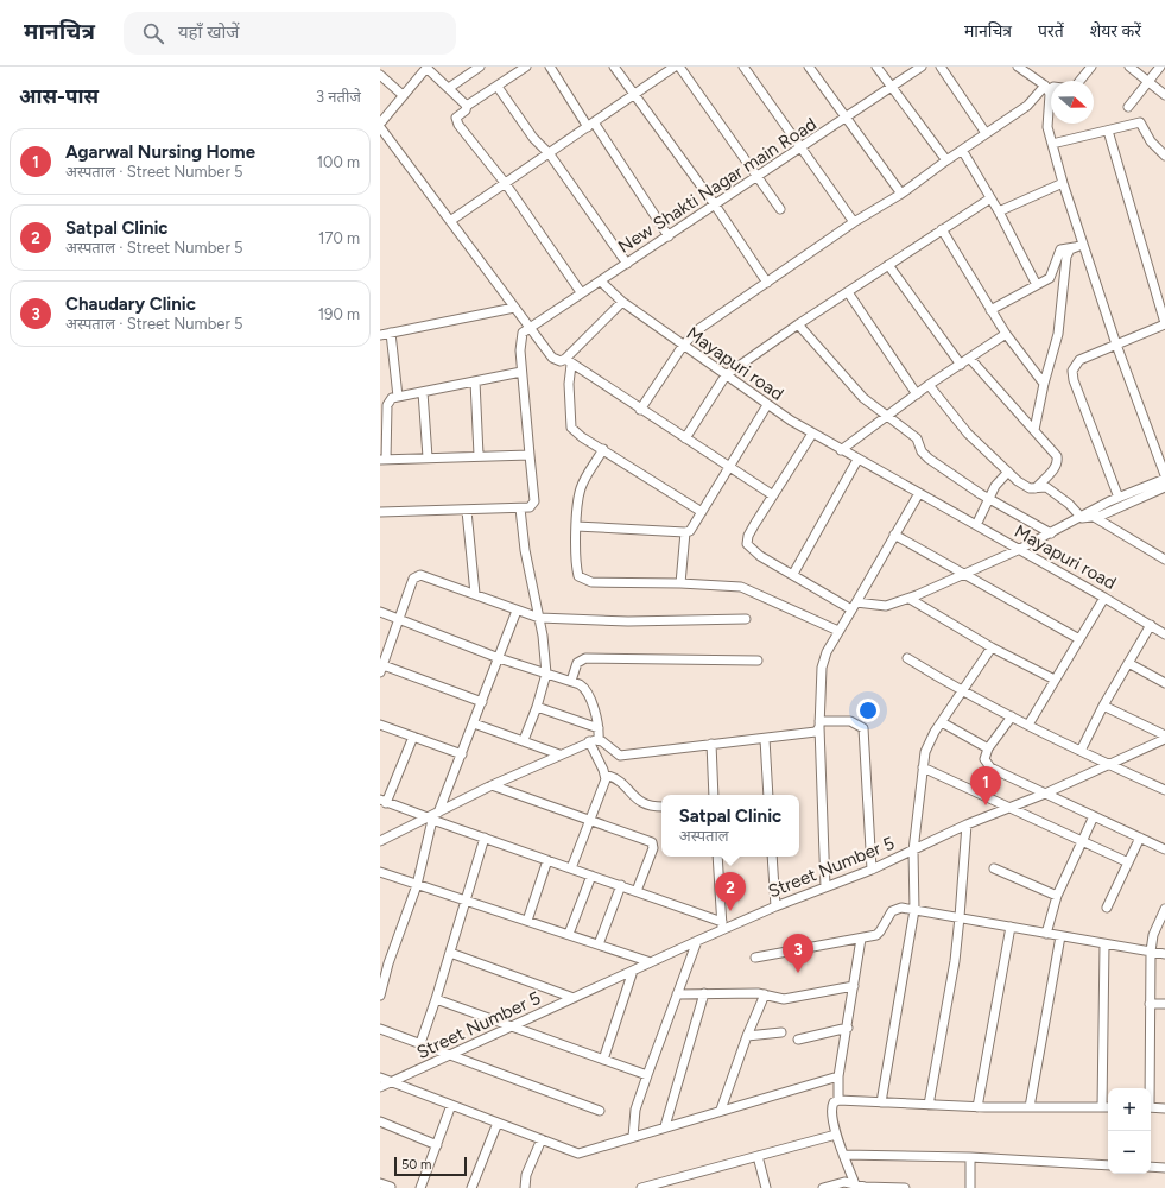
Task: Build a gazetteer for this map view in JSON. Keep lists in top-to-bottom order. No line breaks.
{"streets":{"street":["New Shakti Nagar main Road","Mayapuri road","Street Number 5"]},"crossings":[["New Shakti Nagar main Road","Mayapuri road"]],"scale_bar":"50 m","north":"right","page":{"header":"मानचित्र","search":"यहाँ खोजें","nav":["मानचित्र","परतें","शेयर करें"],"heading":["आस-पास","3 नतीजे"],"list":[{"mark":"1","name":"Agarwal Nursing Home","note":"अस्पताल · Street Number 5","value":"100 m"},{"mark":"2","name":"Satpal Clinic","note":"अस्पताल · Street Number 5","value":"170 m"},{"mark":"3","name":"Chaudary Clinic","note":"अस्पताल · Street Number 5","value":"190 m"}],"pins":["1","2","3"],"popup":["Satpal Clinic","अस्पताल"],"map_buttons":["+","−"],"scale":"50 m"}}
